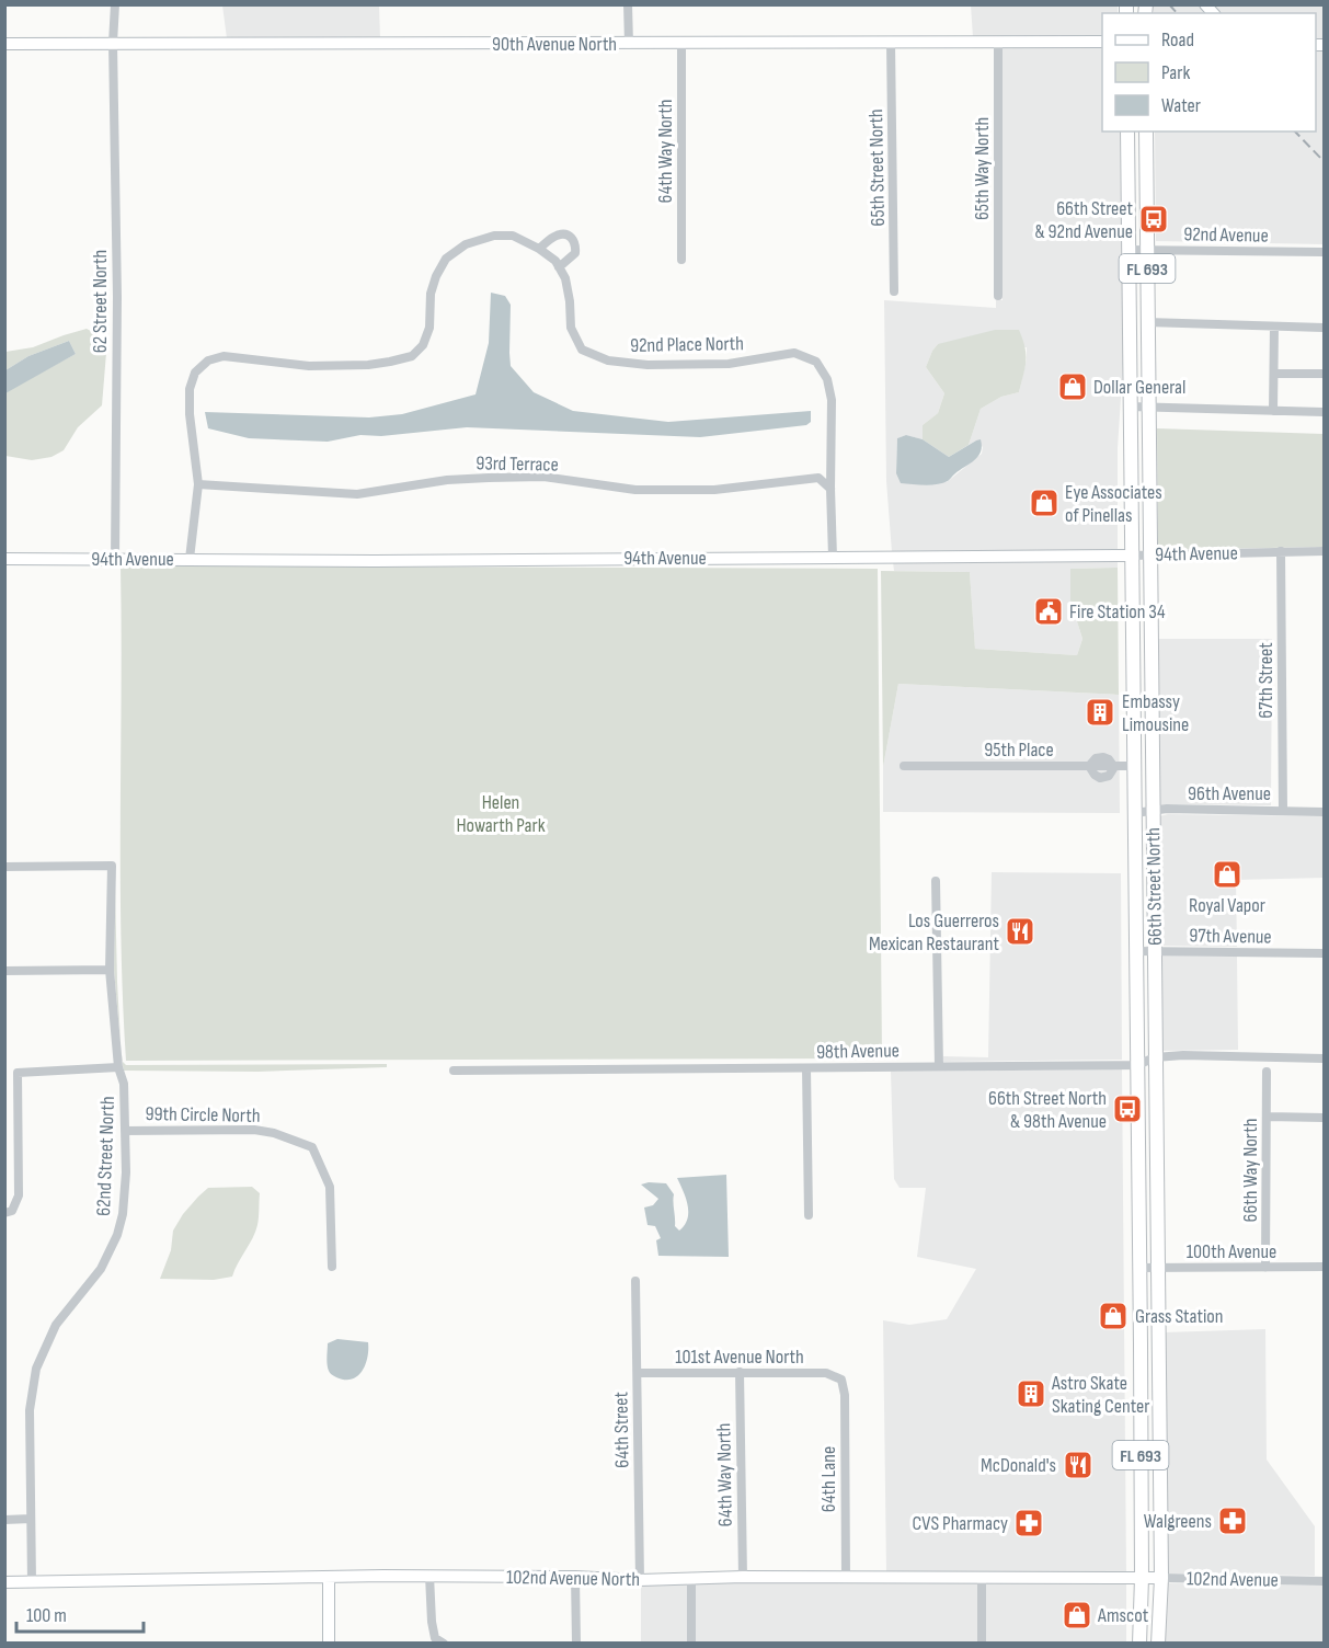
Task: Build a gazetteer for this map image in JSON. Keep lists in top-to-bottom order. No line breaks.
{"streets":{"main road":["FL 693","66th Street North"],"street":["90th Avenue North","64th Way North","65th Street North","65th Way North","92nd Avenue","62 Street North","92nd Place North","93rd Terrace","94th Avenue","67th Street","95th Place","96th Avenue","97th Avenue","98th Avenue","99th Circle North","62nd Street North","66th Way North","100th Avenue","101st Avenue North","64th Street","64th Lane","102nd Avenue North","102nd Avenue"]},"crossings":[["90th Avenue North","64th Way North"],["90th Avenue North","65th Street North"],["90th Avenue North","65th Way North"],["90th Avenue North","62 Street North"],["64th Way North","101st Avenue North"],["64th Way North","102nd Avenue North"],["92nd Avenue","66th Street North"],["62 Street North","94th Avenue"],["92nd Place North","93rd Terrace"],["92nd Place North","94th Avenue"],["94th Avenue","67th Street"],["94th Avenue","66th Street North"],["67th Street","96th Avenue"],["95th Place","66th Street North"],["96th Avenue","66th Street North"],["66th Street North","97th Avenue"],["66th Street North","98th Avenue"],["66th Street North","100th Avenue"],["66th Street North","102nd Avenue North"],["66th Street North","102nd Avenue"],["99th Circle North","62nd Street North"],["62nd Street North","102nd Avenue North"],["66th Way North","100th Avenue"],["101st Avenue North","64th Street"],["101st Avenue North","64th Lane"],["64th Street","102nd Avenue North"],["64th Lane","102nd Avenue North"],["102nd Avenue North","102nd Avenue"]],"parks":["Helen Howarth Park"],"places":{"bus stop":["66th Street & 92nd Avenue","66th Street North & 98th Avenue"],"shop":["Dollar General","Eye Associates of Pinellas","Royal Vapor","Grass Station","Amscot"],"public building":["Fire Station 34"],"building":["Embassy Limousine","Astro Skate Skating Center"],"restaurant":["Los Guerreros Mexican Restaurant","McDonald's"],"pharmacy":["Walgreens","CVS Pharmacy"]},"legend":["Road","Park","Water"],"scale_bar":"100 m"}
